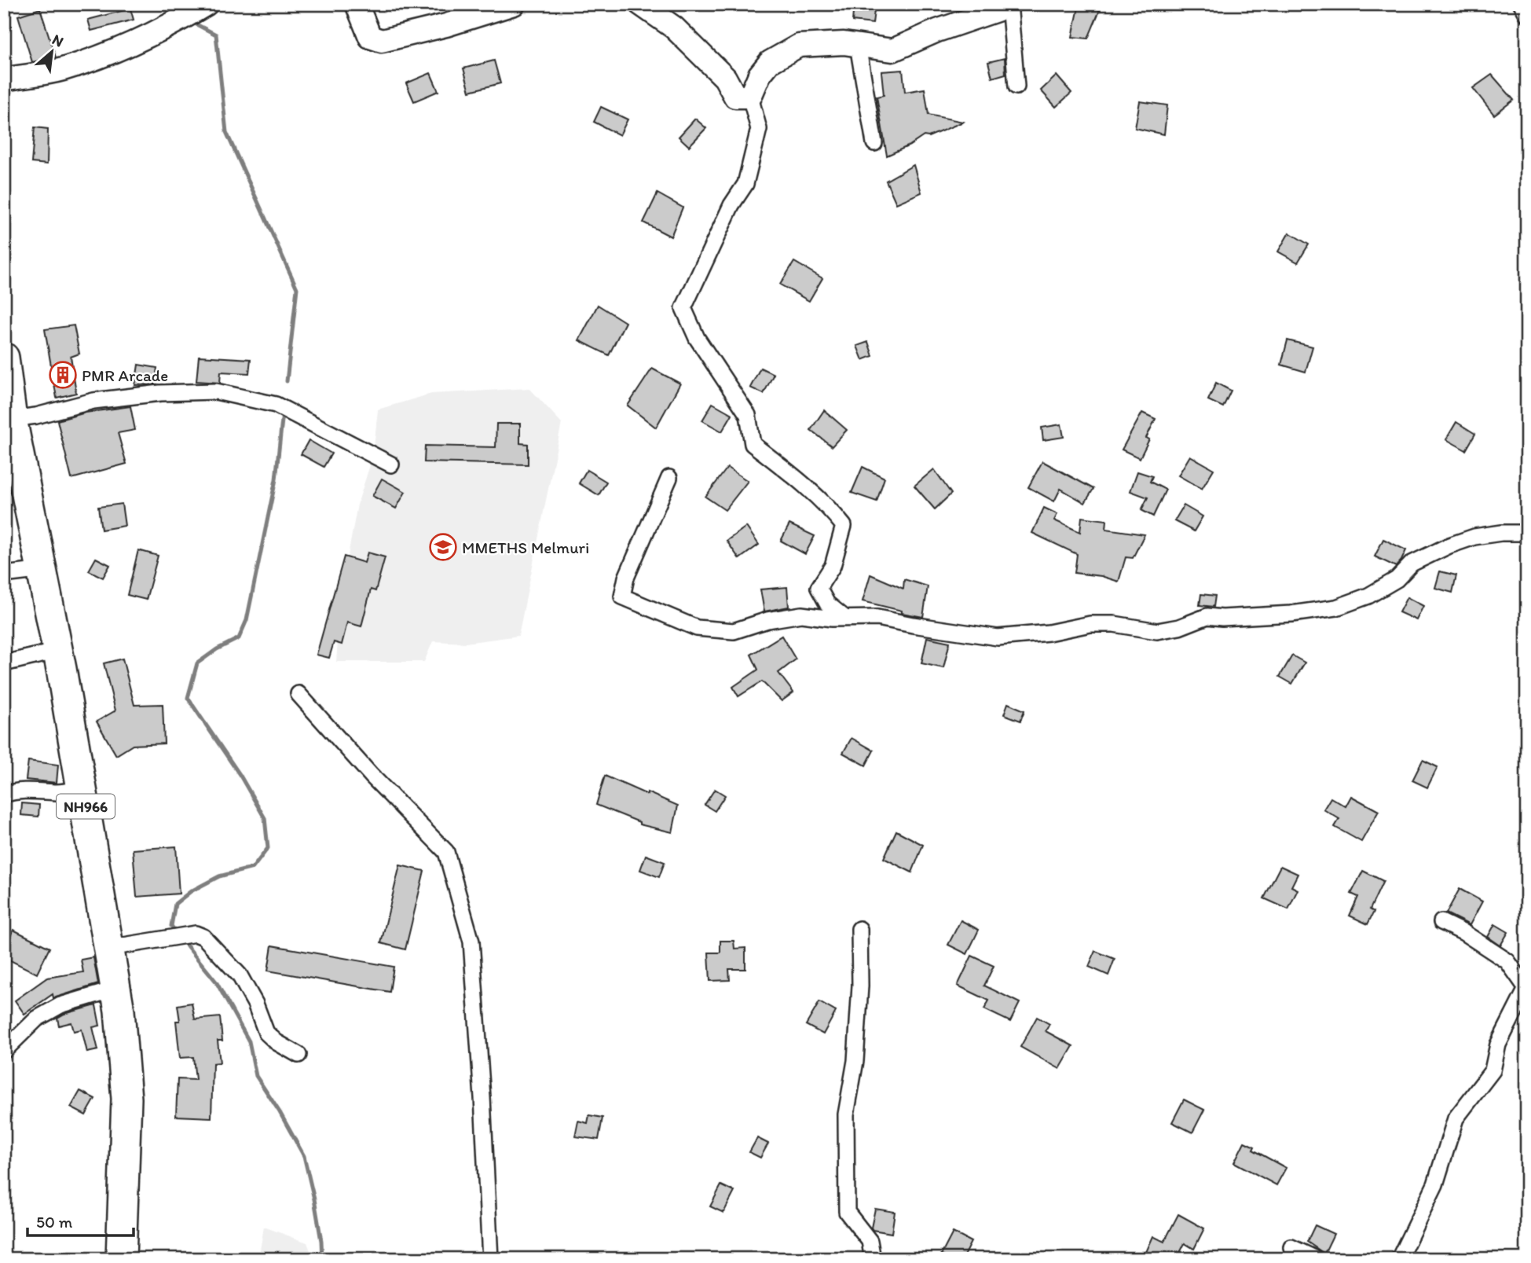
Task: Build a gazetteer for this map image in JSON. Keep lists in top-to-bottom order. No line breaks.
{"streets":{"highway":["NH966"]},"places":{"building":["PMR Arcade"],"school or university":["MMETHS Melmuri"]},"scale_bar":"50 m","north":"top right"}
